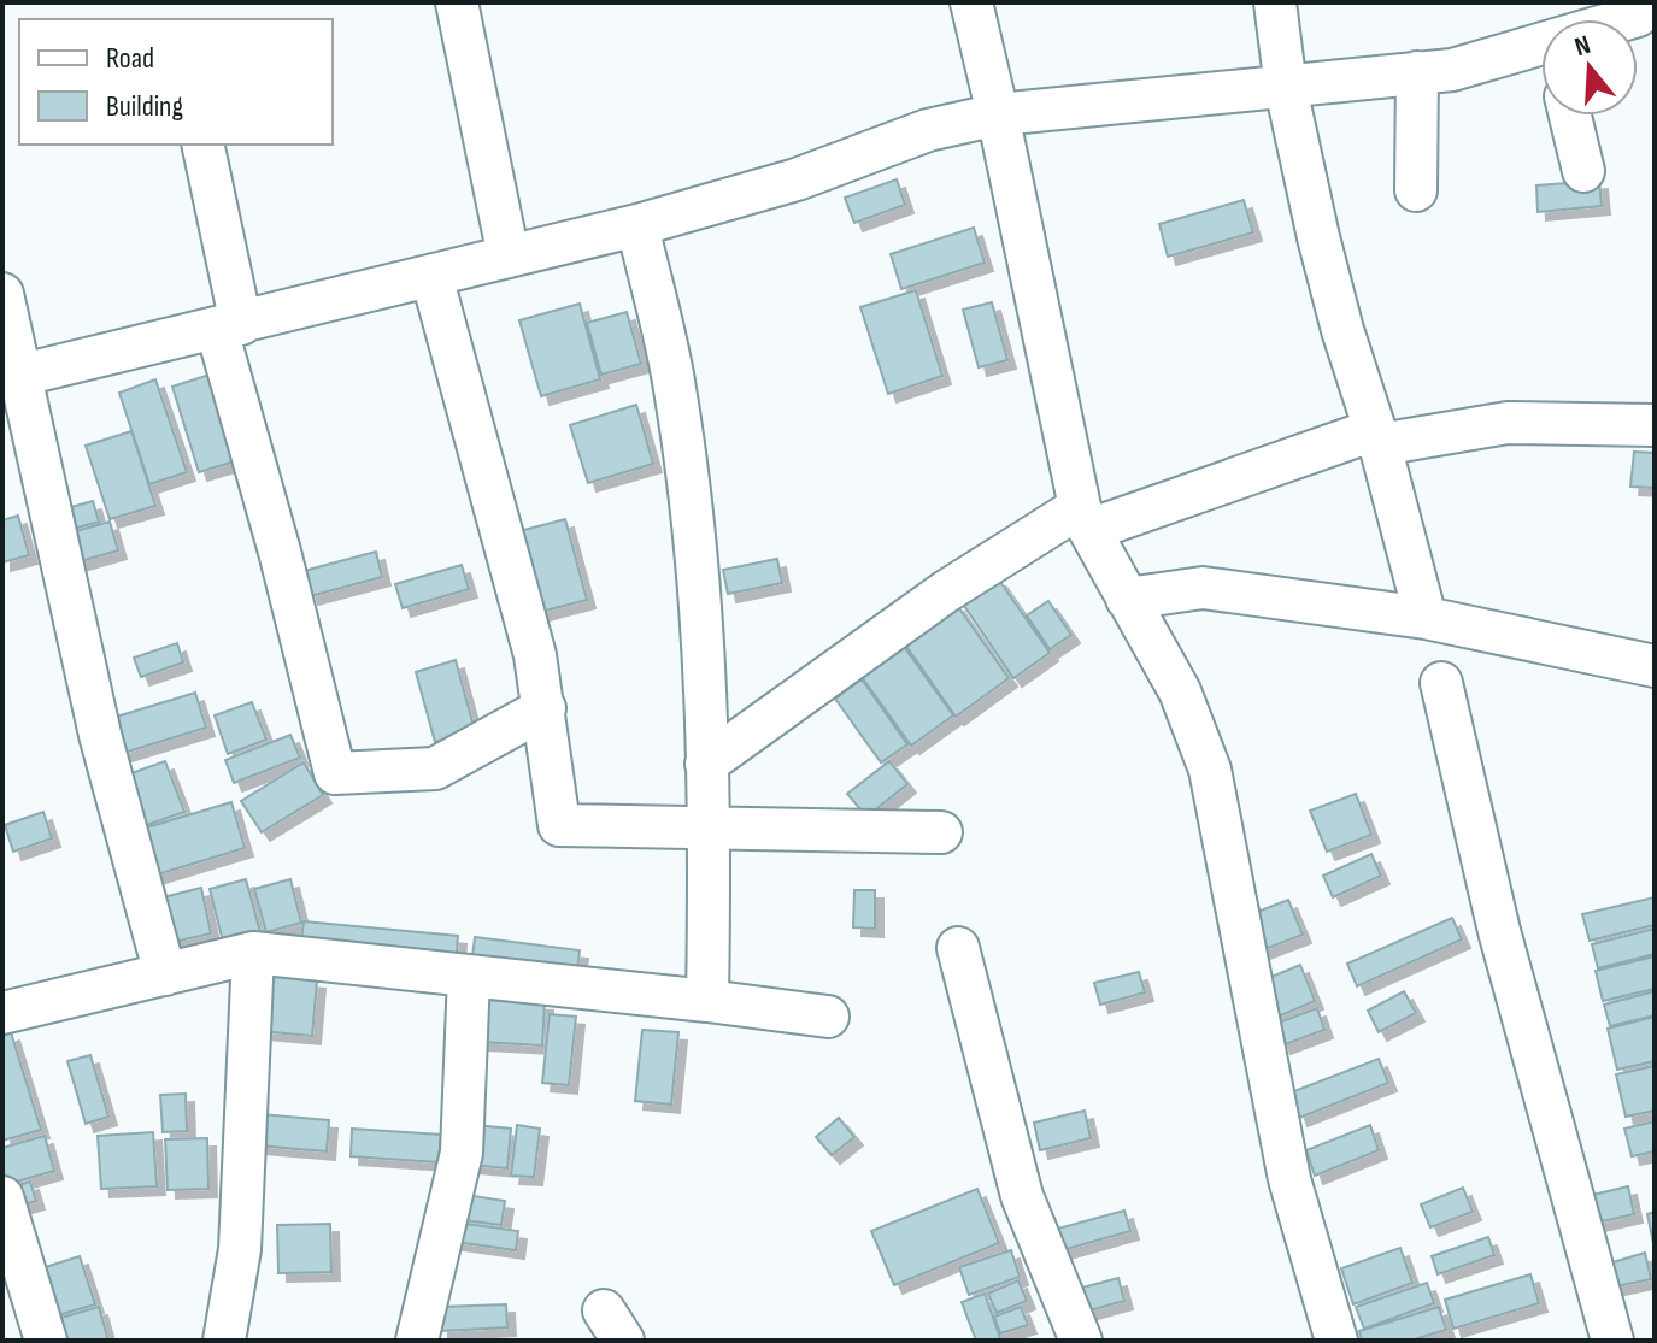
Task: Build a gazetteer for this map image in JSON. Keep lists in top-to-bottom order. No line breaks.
{"legend":["Road","Building"],"north":"top"}
